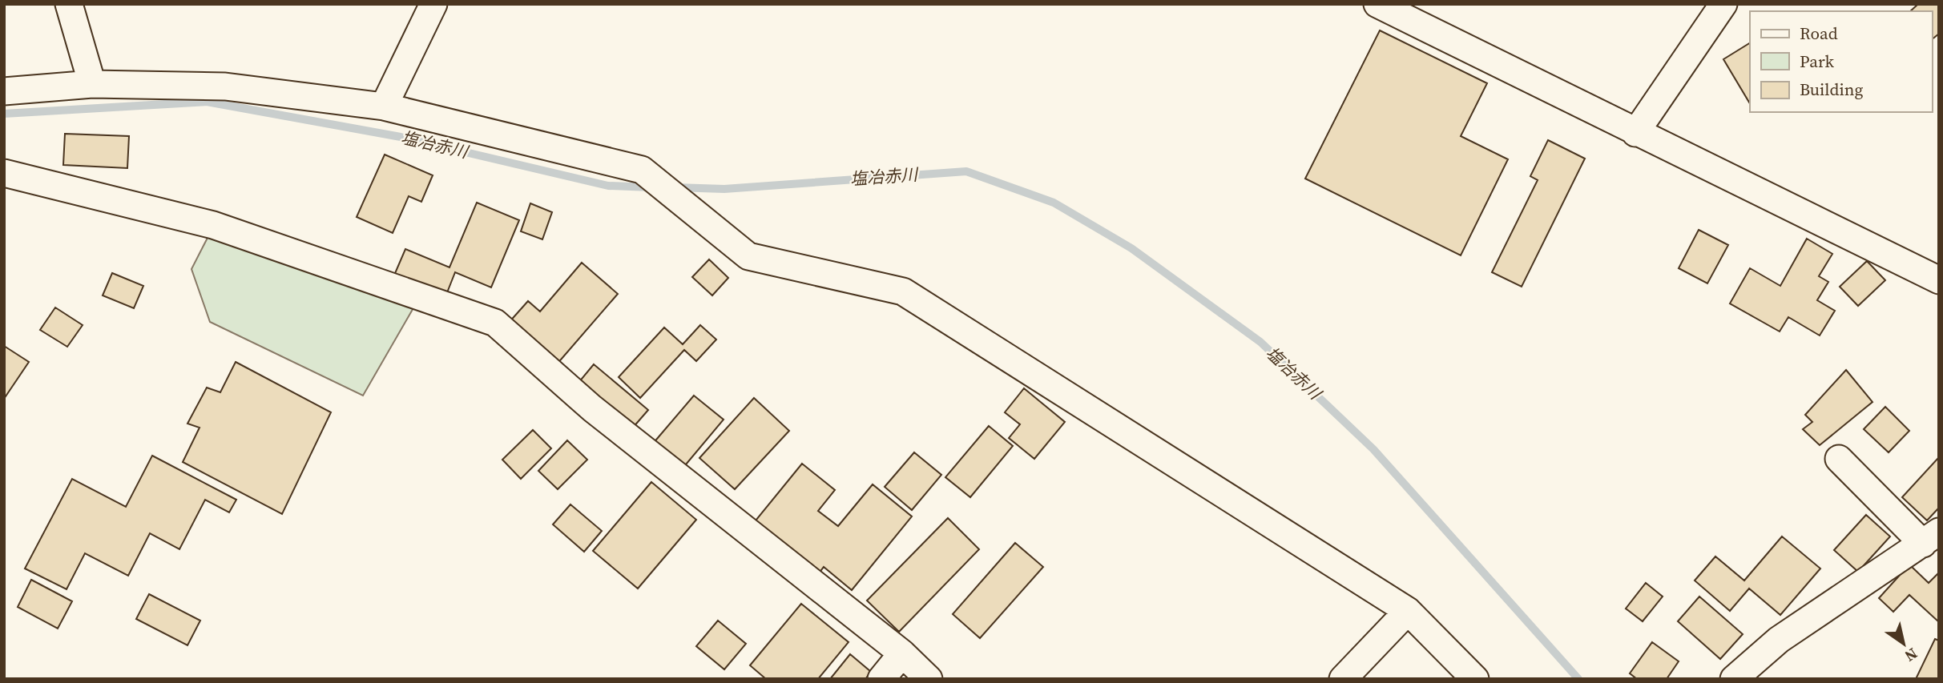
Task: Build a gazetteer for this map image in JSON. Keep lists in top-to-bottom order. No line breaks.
{"water":["塩冶赤川"],"legend":["Road","Park","Building"],"north":"bottom right"}
